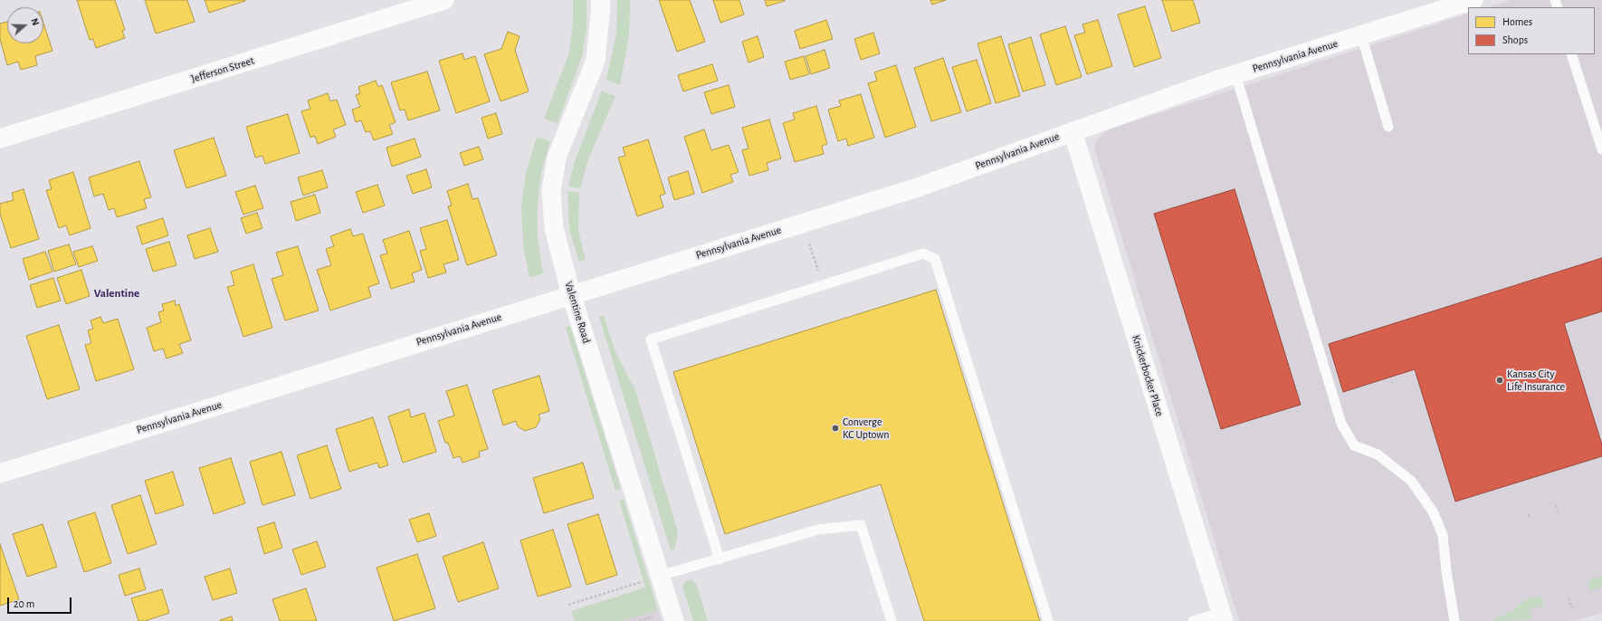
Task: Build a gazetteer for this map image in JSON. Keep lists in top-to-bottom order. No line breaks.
{"streets":{"street":["Pennsylvania Avenue","Jefferson Street","Valentine Road","Knickerbocker Place"]},"crossings":[["Pennsylvania Avenue","Valentine Road"],["Pennsylvania Avenue","Knickerbocker Place"]],"districts":["Valentine"],"places":["Kansas City Life Insurance","Converge KC Uptown"],"legend":["Homes","Shops"],"scale_bar":"20 m","north":"right"}
